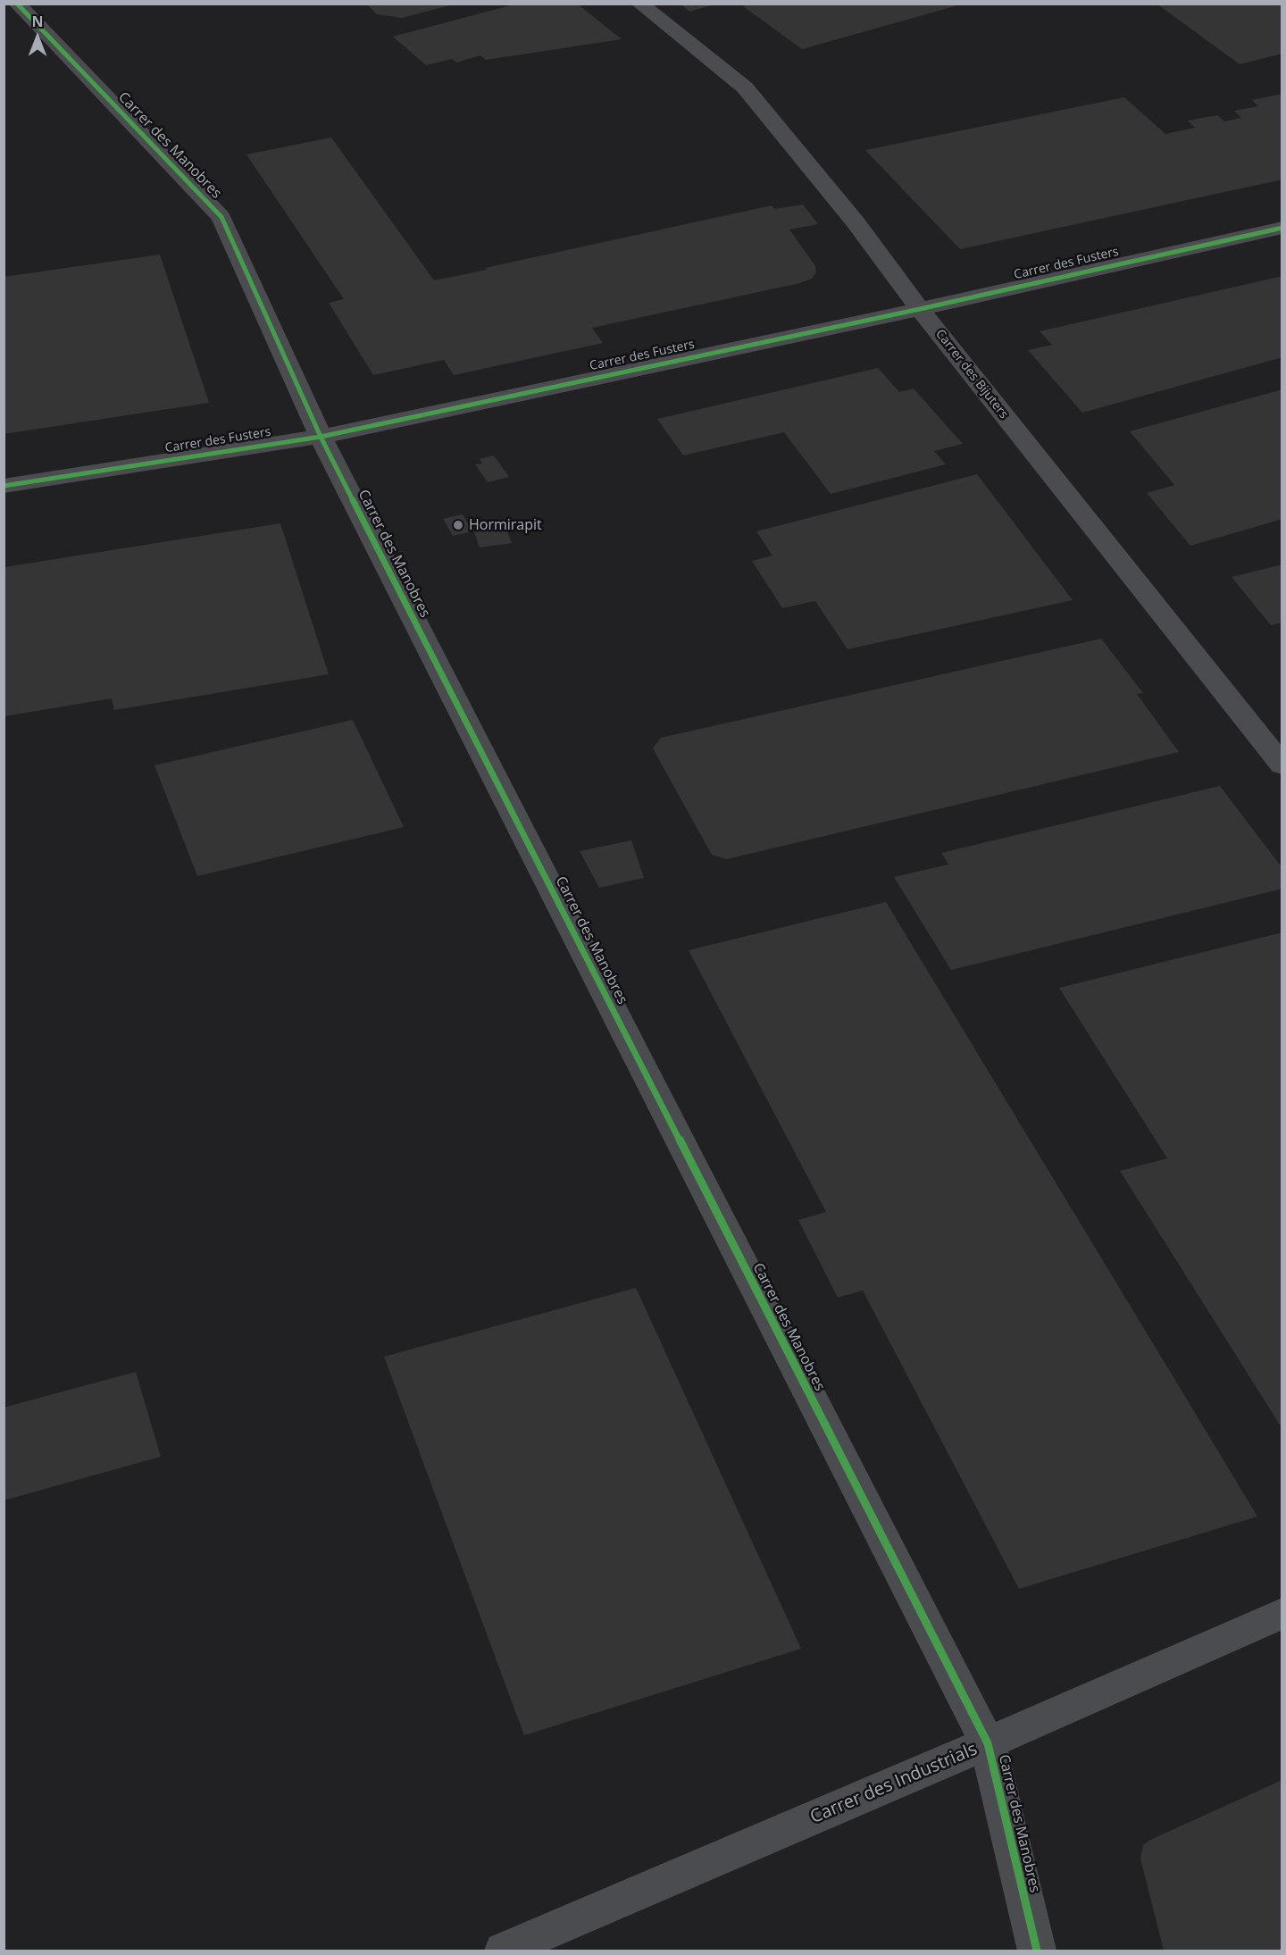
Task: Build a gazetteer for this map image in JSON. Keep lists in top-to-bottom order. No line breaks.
{"streets":{"street":["Carrer des Manobres","Carrer des Fusters","Carrer des Bijuters","Carrer des Industrials"]},"crossings":[["Carrer des Manobres","Carrer des Fusters"],["Carrer des Manobres","Carrer des Industrials"],["Carrer des Fusters","Carrer des Bijuters"]],"places":["Hormirapit"],"north":"top"}
